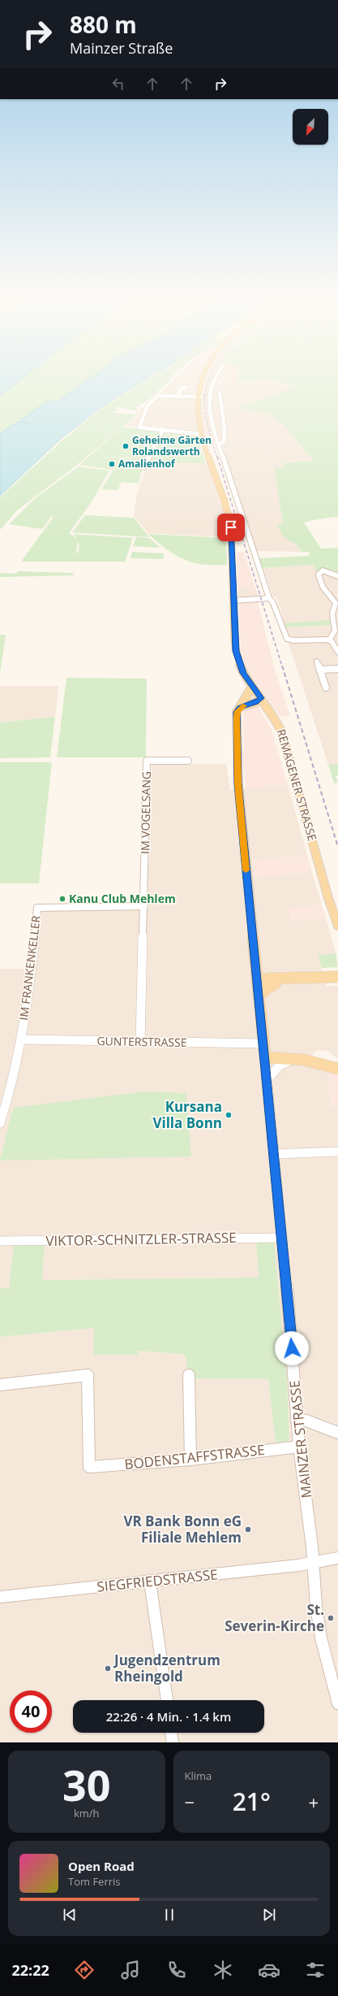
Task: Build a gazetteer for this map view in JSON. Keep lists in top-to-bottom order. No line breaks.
{"streets":{"main road":["REMAGENER STRASSE","MAINZER STRASSE"],"street":["IM VOGELSANG","IM FRANKENKELLER","GUNTERSTRASSE","VIKTOR-SCHNITZLER-STRASSE","BODENSTAFFSTRASSE","SIEGFRIEDSTRASSE"]},"crossings":[["IM VOGELSANG","IM FRANKENKELLER"],["IM VOGELSANG","GUNTERSTRASSE"],["IM FRANKENKELLER","GUNTERSTRASSE"],["GUNTERSTRASSE","MAINZER STRASSE"],["VIKTOR-SCHNITZLER-STRASSE","MAINZER STRASSE"],["MAINZER STRASSE","BODENSTAFFSTRASSE"],["MAINZER STRASSE","SIEGFRIEDSTRASSE"]],"places":["Geheime Gärten Rolandswerth","Amalienhof","Kanu Club Mehlem","Kursana Villa Bonn","VR Bank Bonn eG Filiale Mehlem","St. Severin-Kirche","Jugendzentrum Rheingold"],"north":"bottom left","page":{"turn":["880 m","Mainzer Straße"],"limit":"40","trip":"22:26 · 4 Min. · 1.4 km","tile":[["30","km/h"],"Klima"],"heat":["−","21°","+"],"song":["Open Road","Tom Ferris"],"tabs":"22:22"}}
